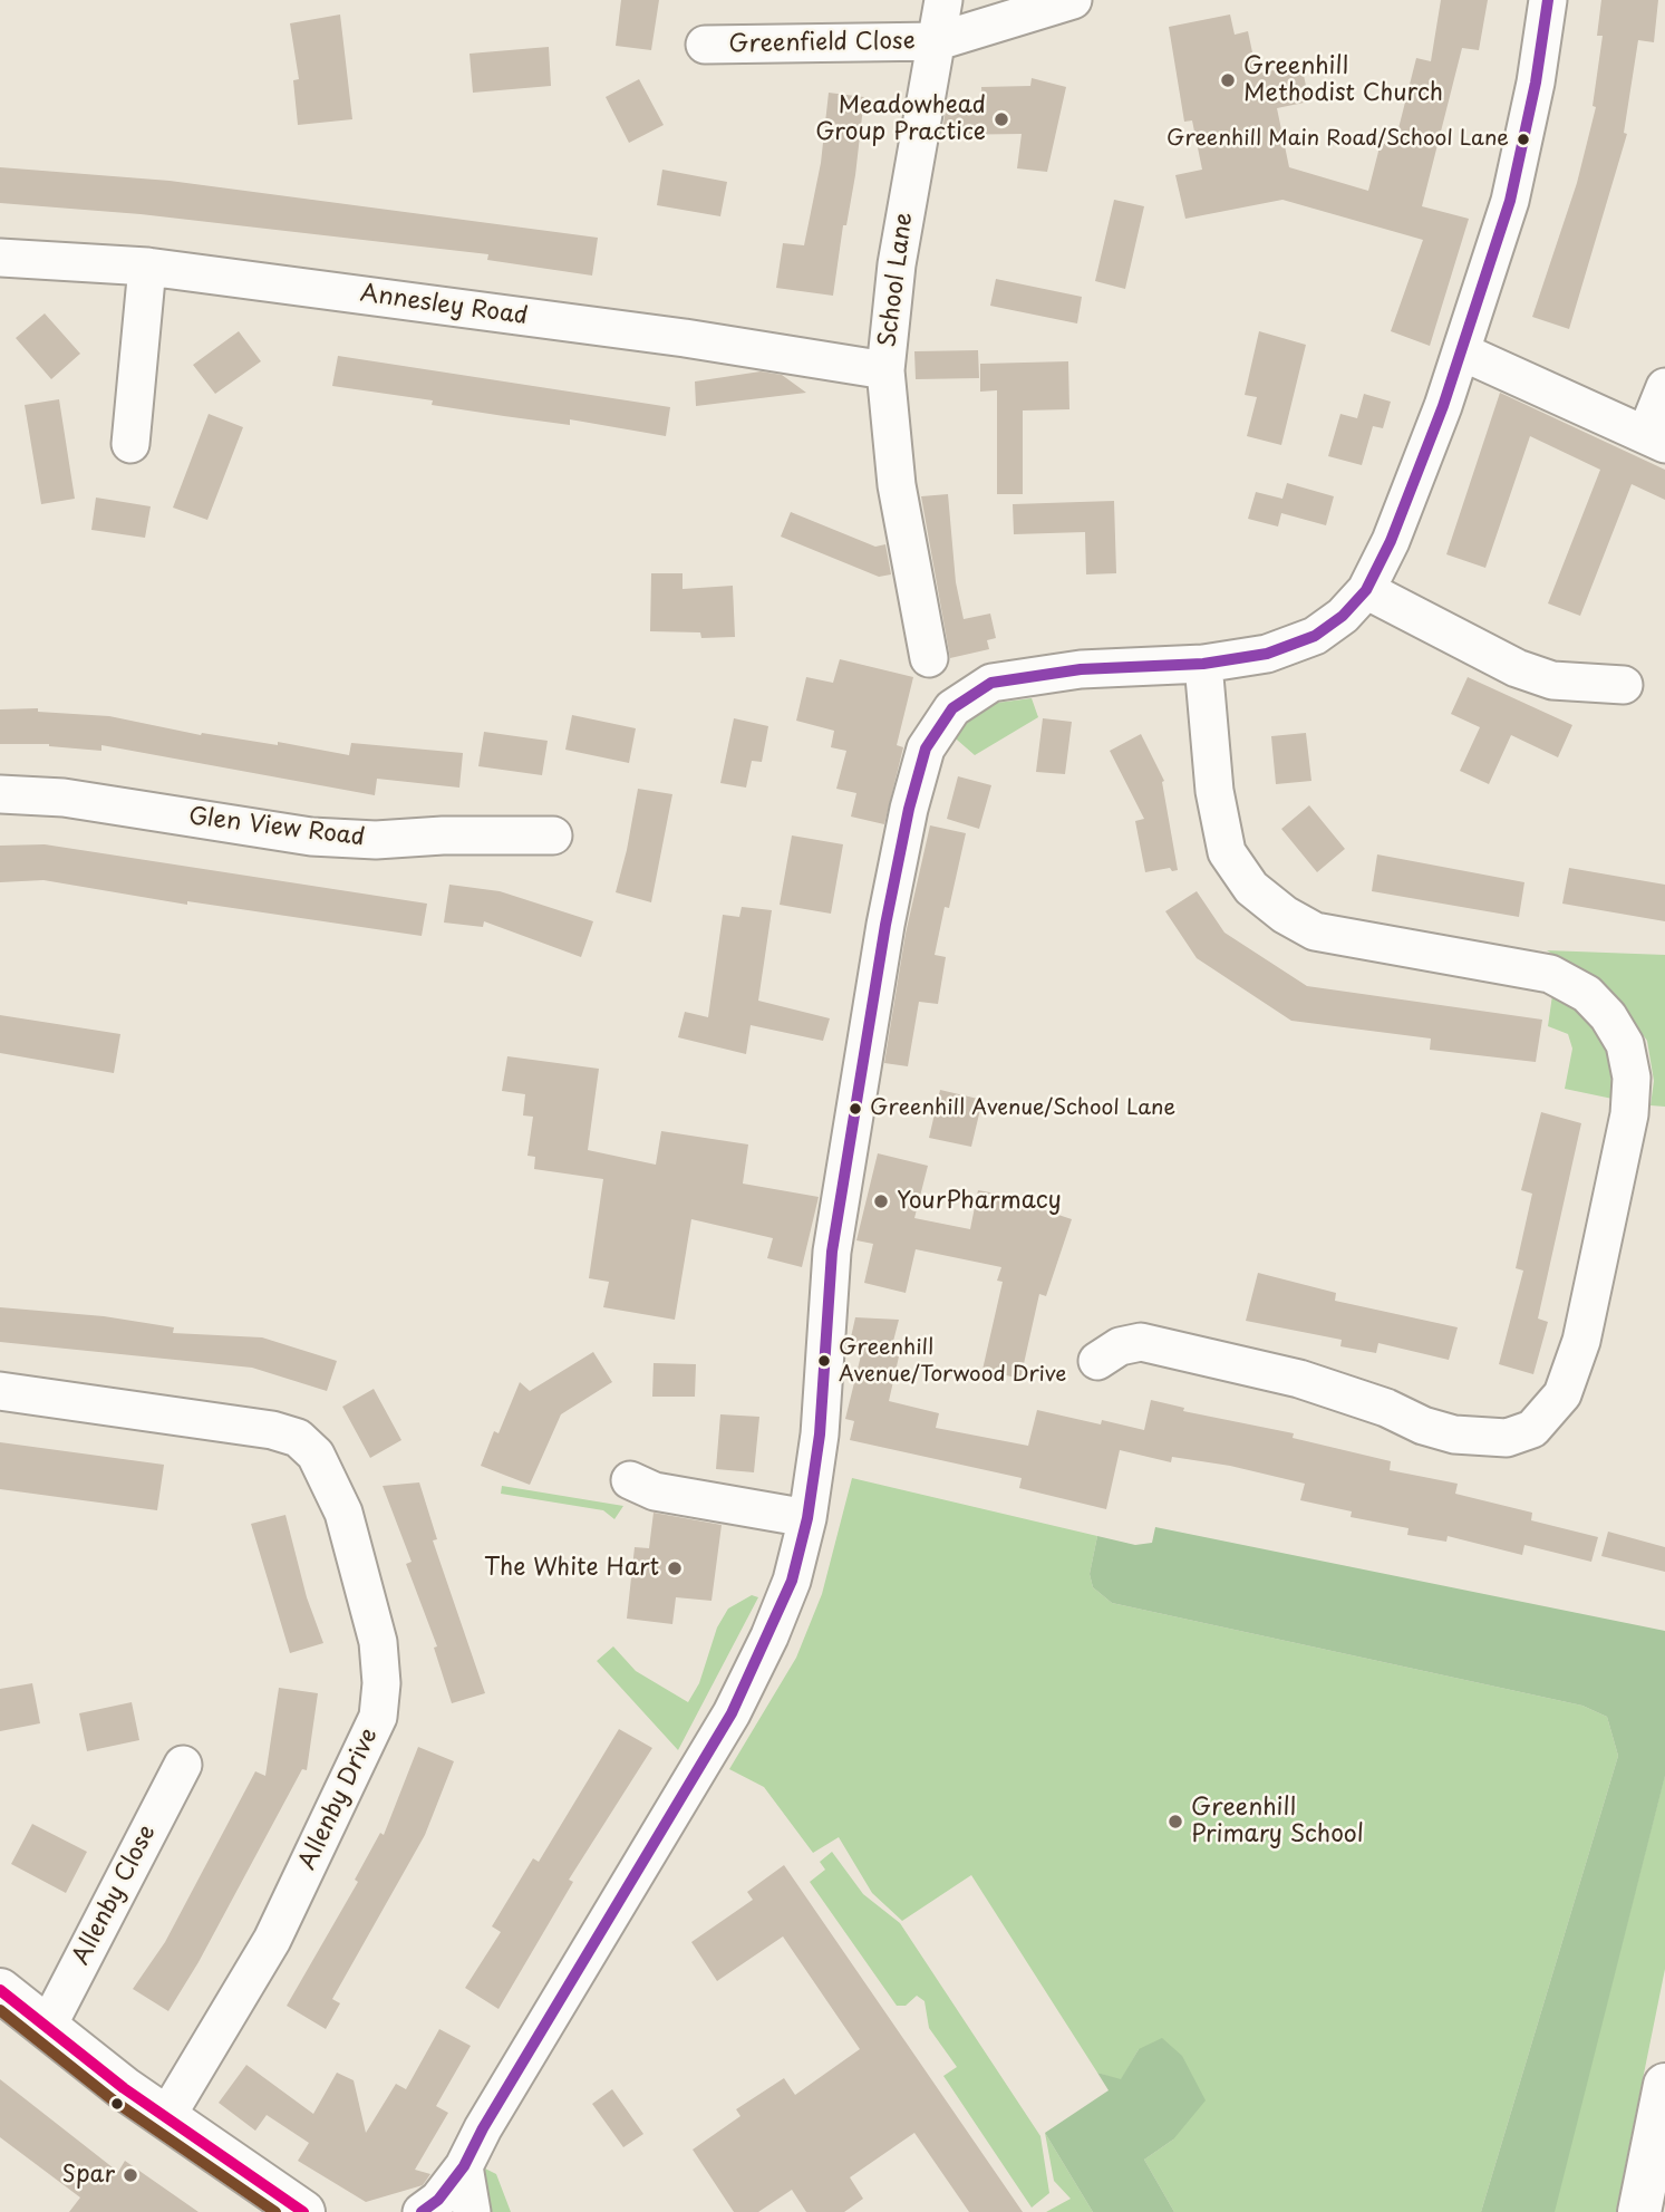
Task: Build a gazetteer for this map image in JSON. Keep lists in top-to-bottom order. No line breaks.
{"streets":{"street":["Greenfield Close","School Lane","Annesley Road","Glen View Road","Allenby Drive","Allenby Close"]},"crossings":[["Greenfield Close","School Lane"],["School Lane","Annesley Road"]],"places":["Greenhill Methodist Church","Meadowhead Group Practice","Greenhill Main Road/School Lane","Greenhill Avenue/School Lane","YourPharmacy","Greenhill Avenue/Torwood Drive","The White Hart","Greenhill Primary School","Spar"]}
